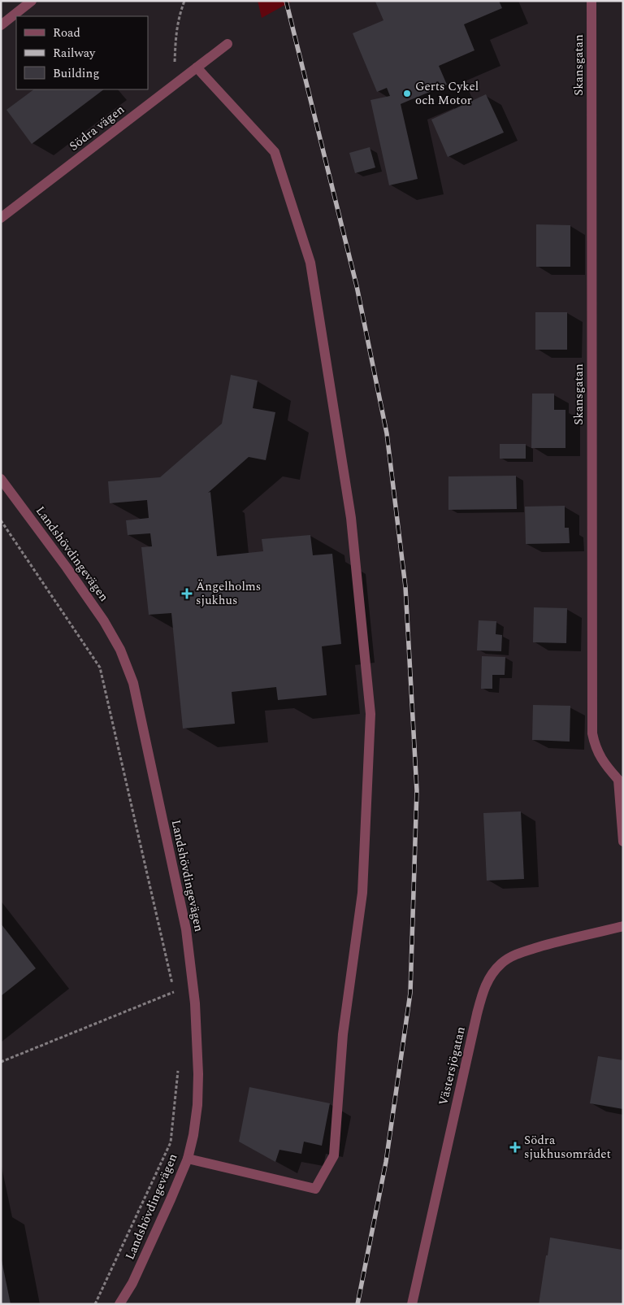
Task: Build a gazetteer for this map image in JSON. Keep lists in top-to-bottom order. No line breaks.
{"streets":{"street":["Skansgatan","Södra vägen","Landshövdingevägen","Västersjögatan"]},"places":{"other":["Gerts Cykel och Motor"],"health":["Ängelholms sjukhus","Södra sjukhusområdet"]},"legend":["Road","Railway","Building"]}
